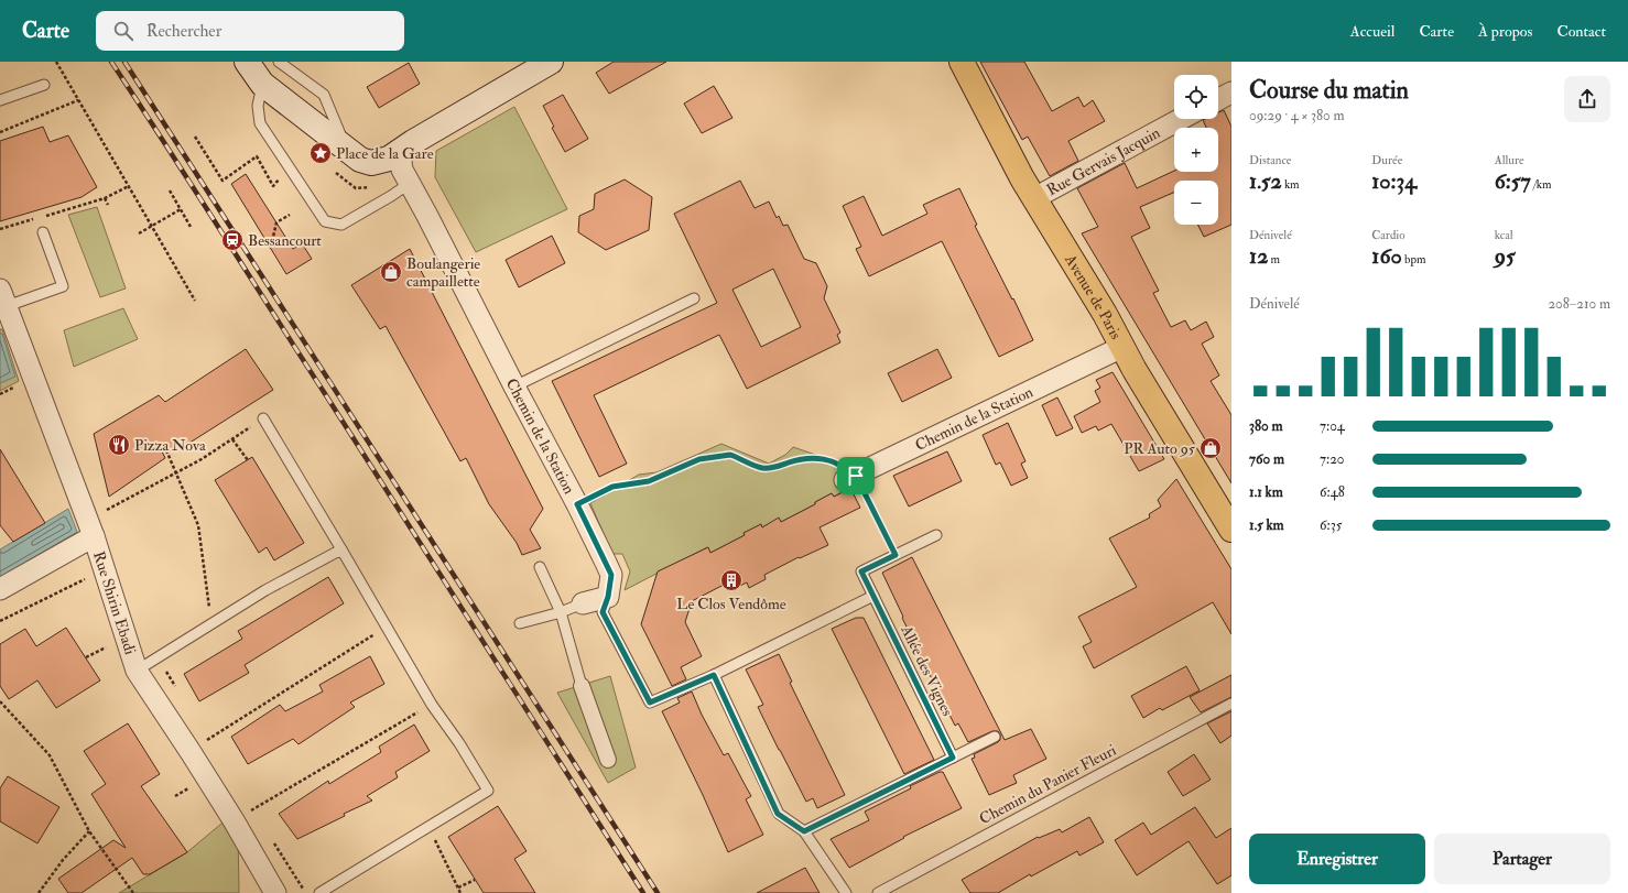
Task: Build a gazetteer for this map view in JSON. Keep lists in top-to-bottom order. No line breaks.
{"streets":{"main road":["Avenue de Paris"],"street":["Rue Gervais Jacquin","Chemin de la Station","Rue Shirin Ebadi"],"lane":["Allée des Vignes","Chemin du Panier Fleuri"]},"crossings":[["Rue Gervais Jacquin","Avenue de Paris"],["Avenue de Paris","Chemin de la Station"]],"places":{"place":["Place de la Gare"],"station":["Bessancourt"],"shop":["Boulangerie campaillette","PR Auto 95"],"restaurant":["Pizza Nova"],"building":["Le Clos Vendôme"]},"page":{"header":"Carte","search":"Rechercher","nav":["Accueil","Carte","À propos","Contact"],"heading":["Course du matin","09:29 · 4 × 380 m"],"map_buttons":["+","−"],"stats":[["Distance","1.52 km"],["Durée","10:34"],["Allure","6:57 /km"],["Dénivelé","12 m"],["Cardio","160 bpm"],["kcal","95"]],"chart":["Dénivelé","208–210 m"],"list":[{"name":"380 m","note":"7:04"},{"name":"760 m","note":"7:20"},{"name":"1.1 km","note":"6:48"},{"name":"1.5 km","note":"6:35"}],"buttons":["Enregistrer","Partager"]}}
